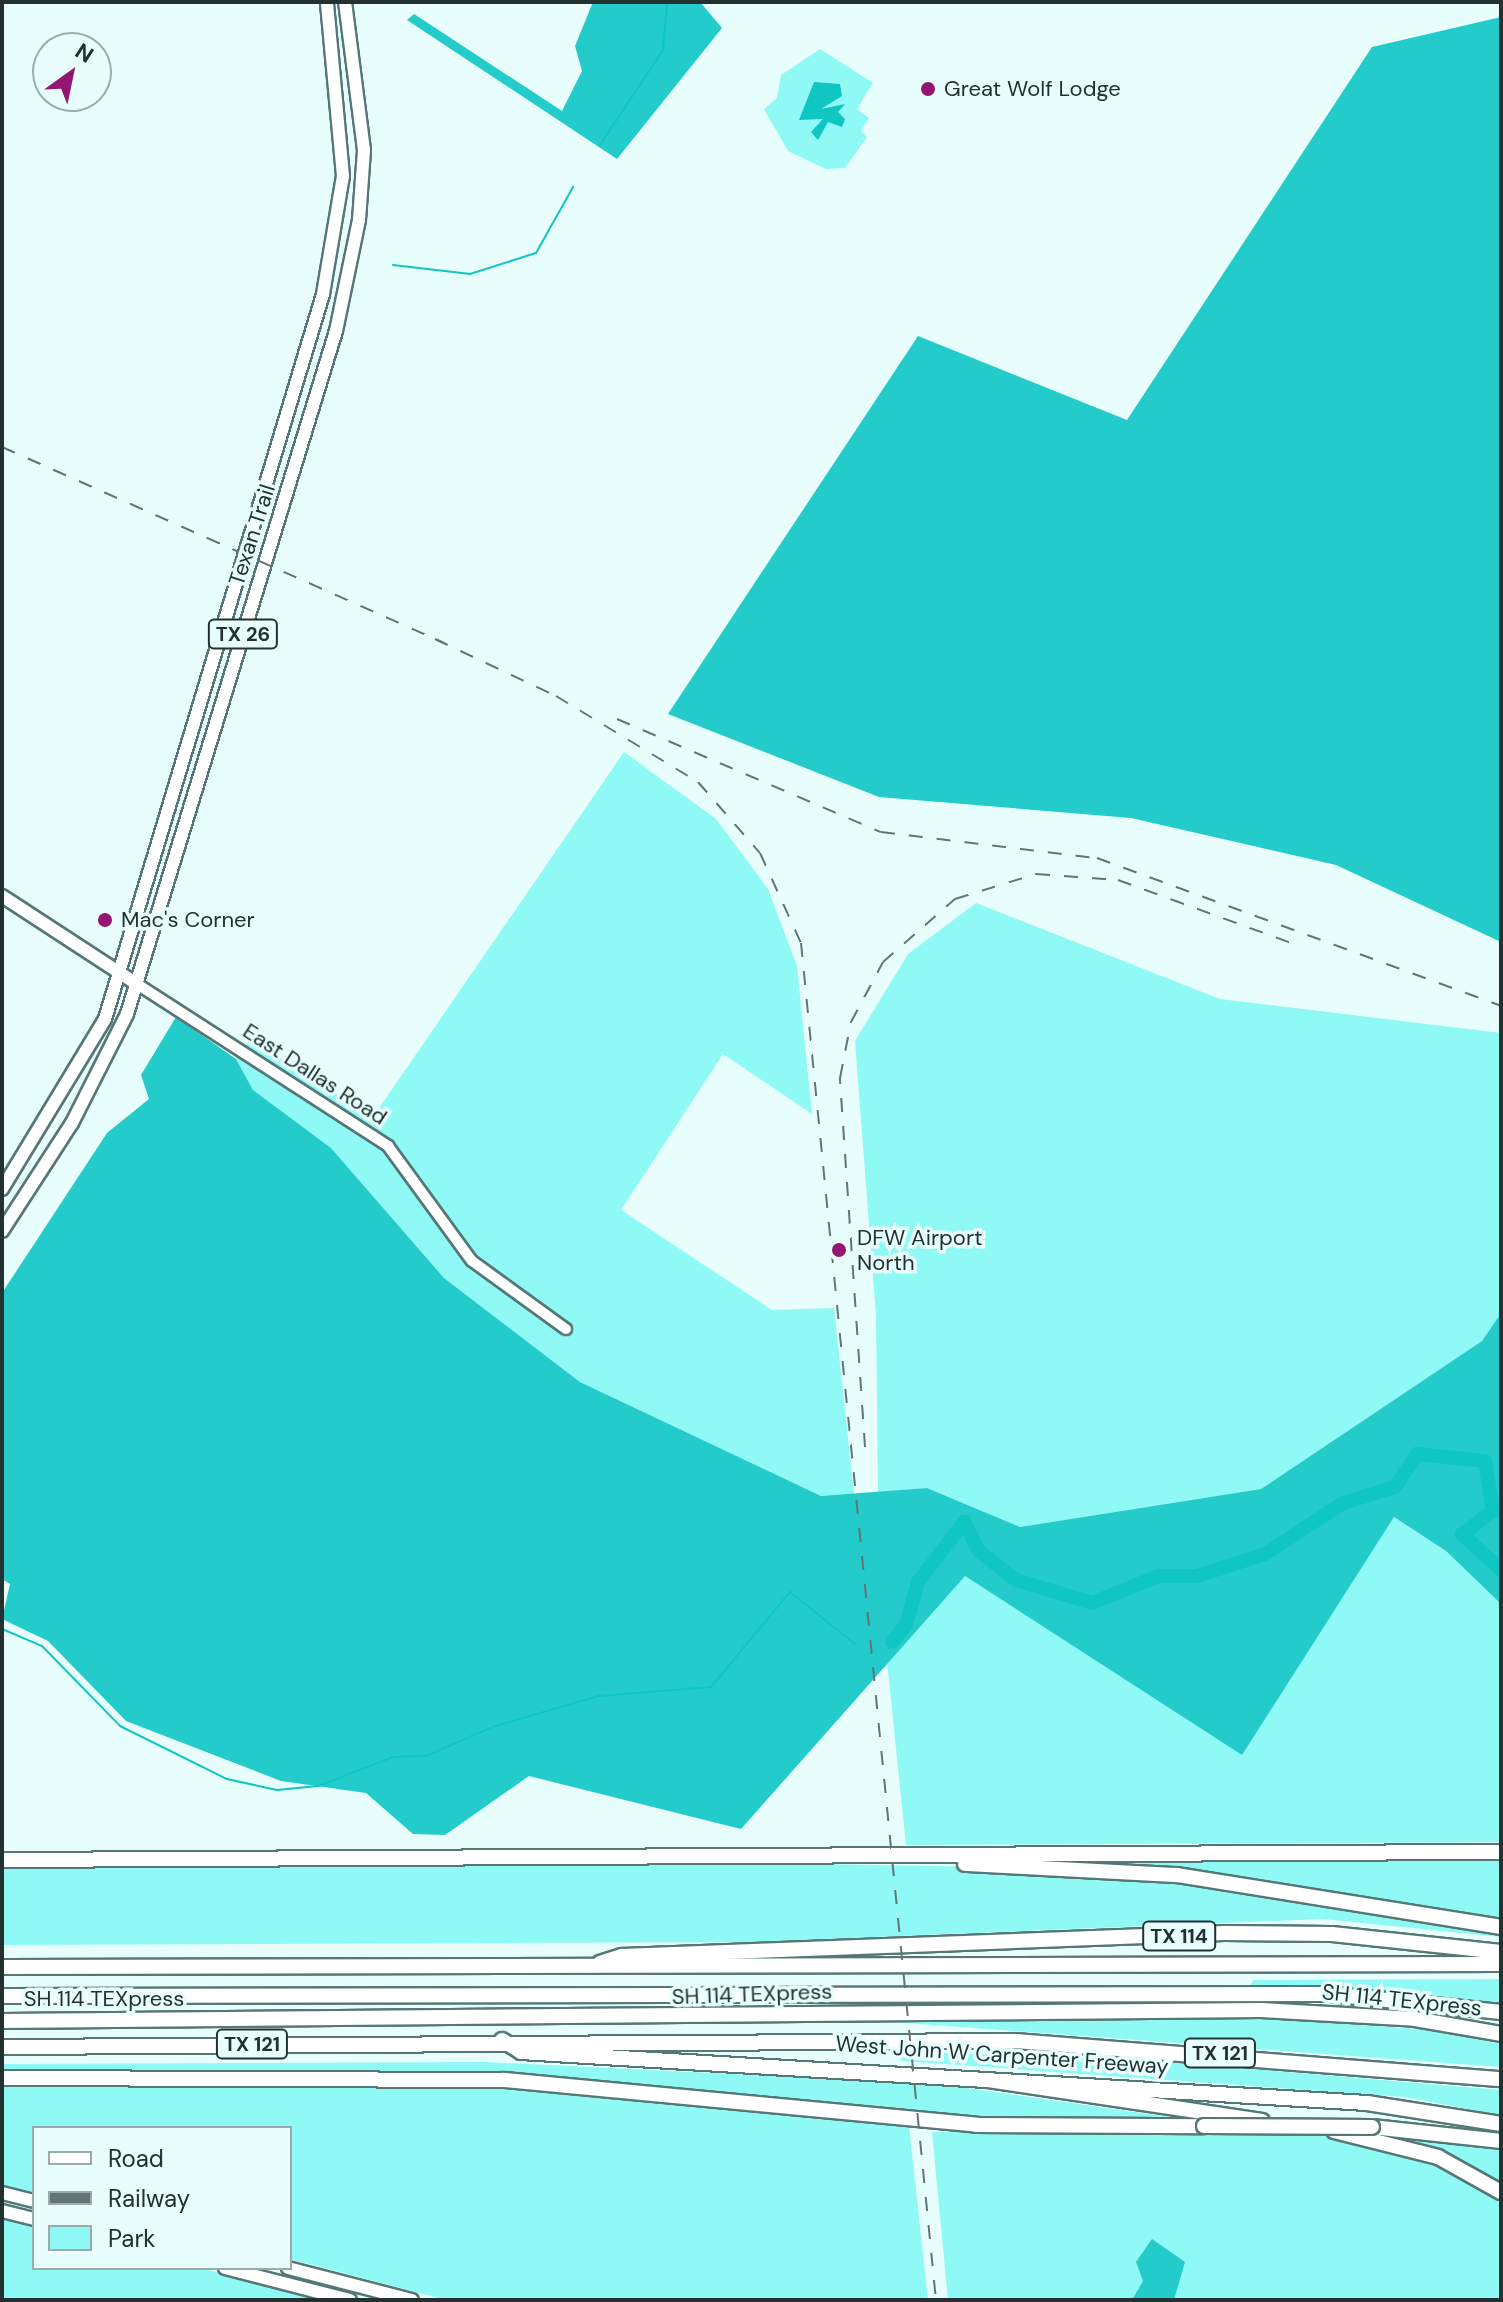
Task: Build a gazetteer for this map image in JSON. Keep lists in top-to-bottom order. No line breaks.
{"streets":{"highway":["TX 114","SH 114 TEXpress","TX 121","West John W Carpenter Freeway"],"main road":["Texan Trail","TX 26","East Dallas Road"]},"crossings":[["Texan Trail","East Dallas Road"],["TX 121","West John W Carpenter Freeway"]],"places":["Great Wolf Lodge","Mac's Corner","DFW Airport North"],"legend":["Road","Railway","Park"],"north":"top right"}
